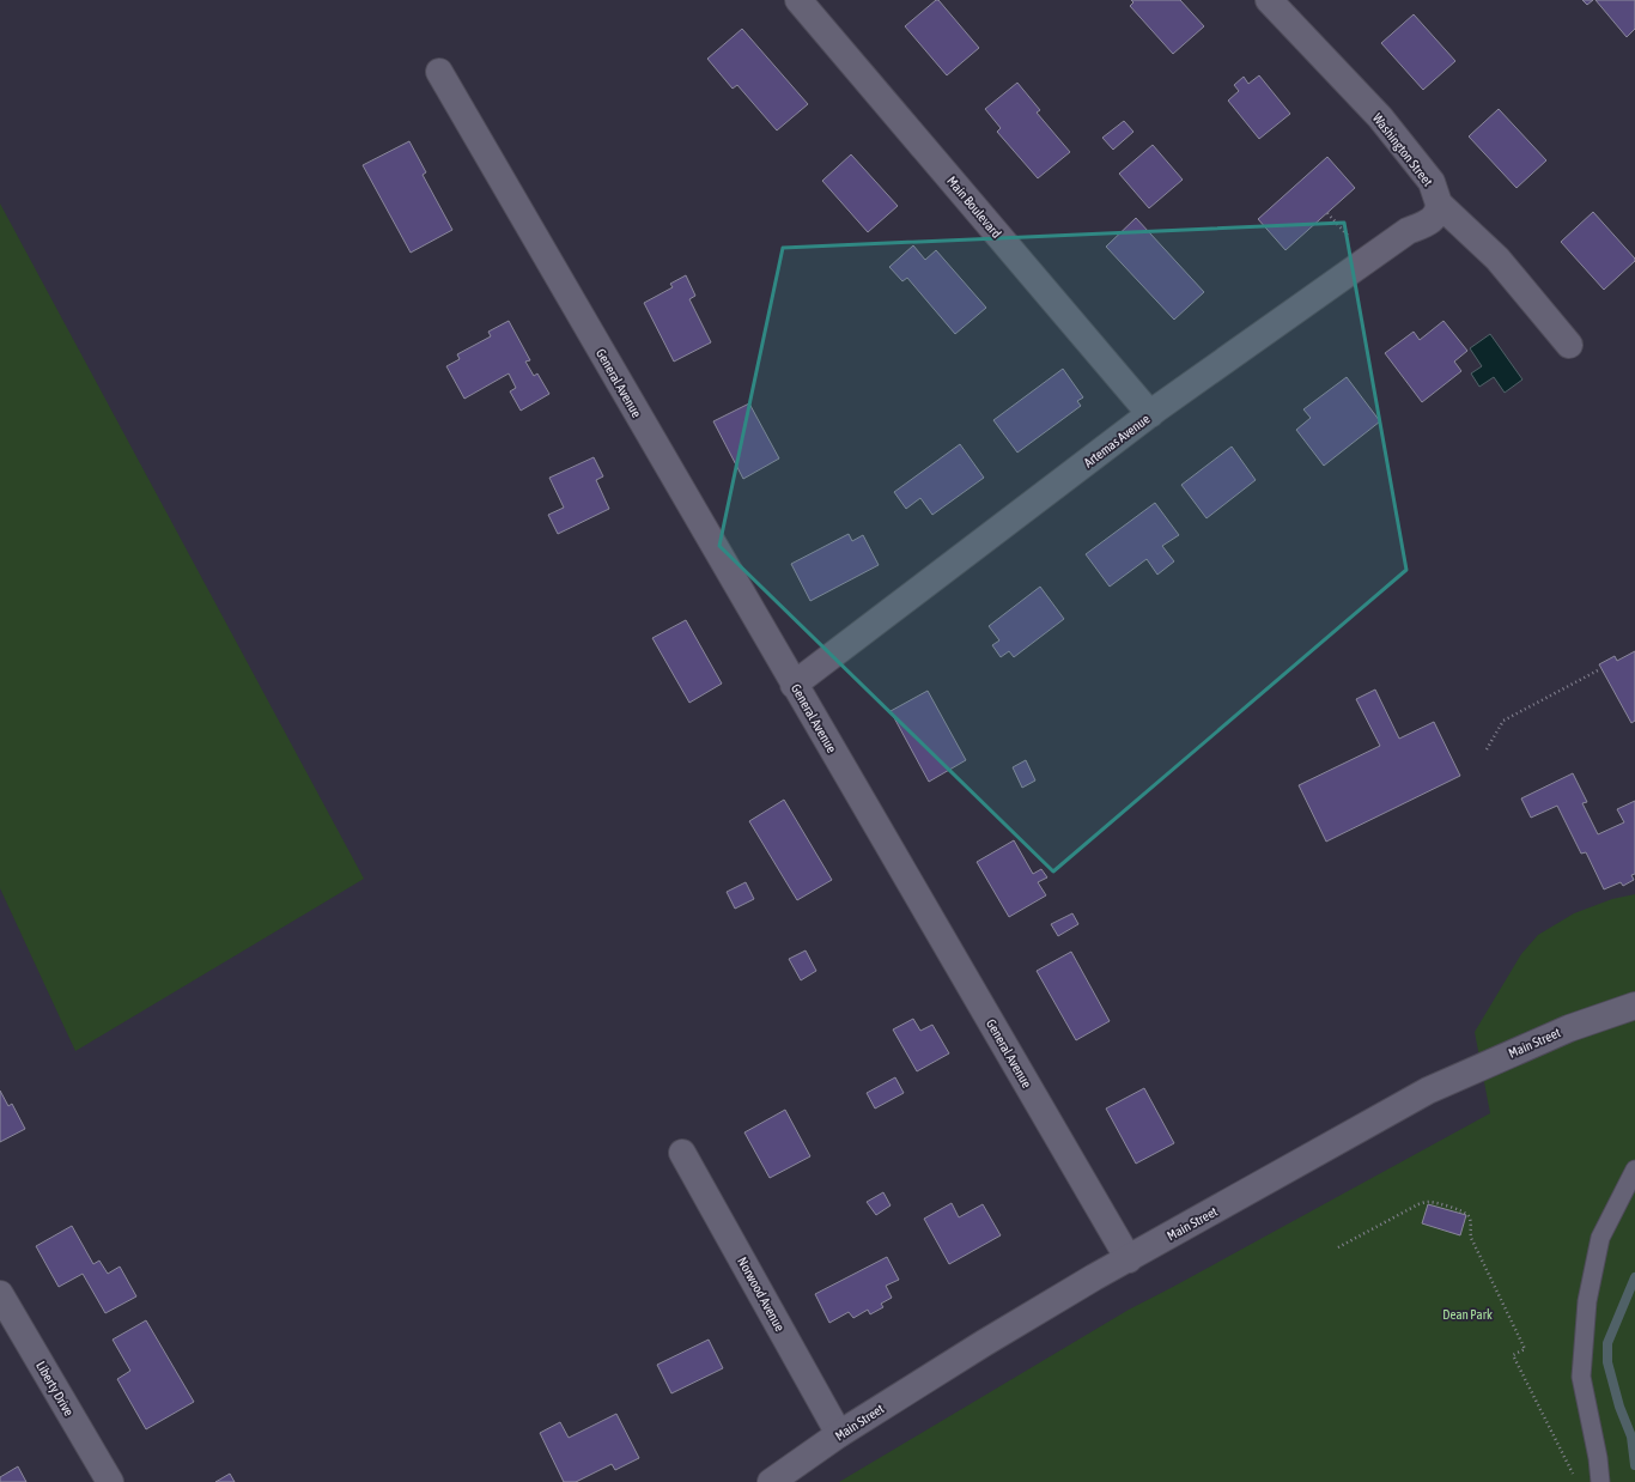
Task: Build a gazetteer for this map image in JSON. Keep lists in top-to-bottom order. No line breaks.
{"streets":{"street":["Washington Street","Main Boulevard","General Avenue","Artemas Avenue","Main Street","Norwood Avenue","Liberty Drive"]},"crossings":[["Washington Street","Artemas Avenue"],["Main Boulevard","Artemas Avenue"],["General Avenue","Artemas Avenue"],["General Avenue","Main Street"],["Main Street","Norwood Avenue"]],"parks":["Dean Park"]}
